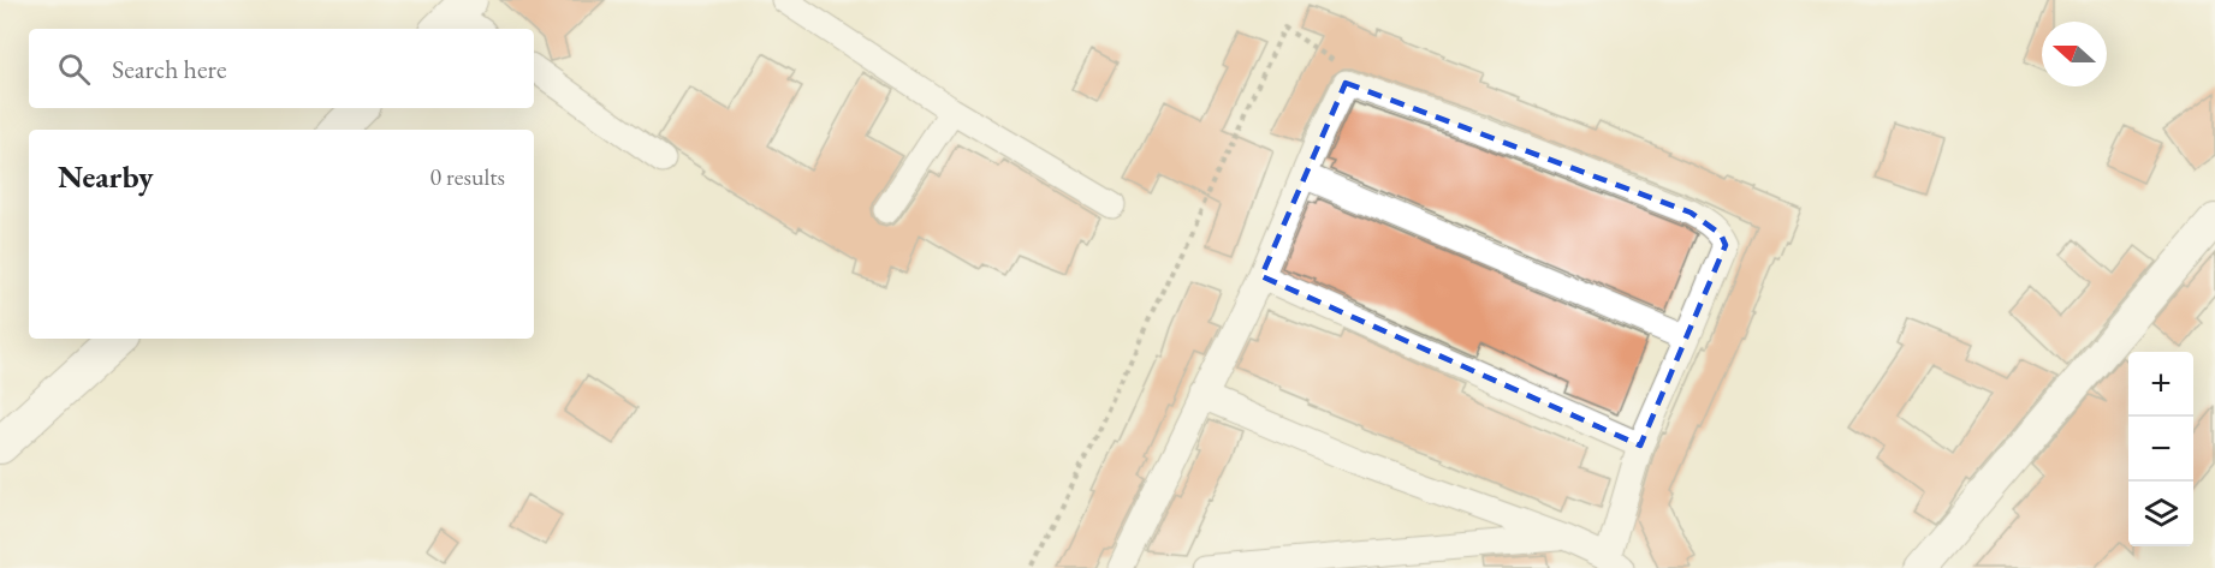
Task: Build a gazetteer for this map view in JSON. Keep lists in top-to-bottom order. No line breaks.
{"north":"left","page":{"search":"Search here","heading":["Nearby","0 results"],"map_buttons":["+","−"]}}
